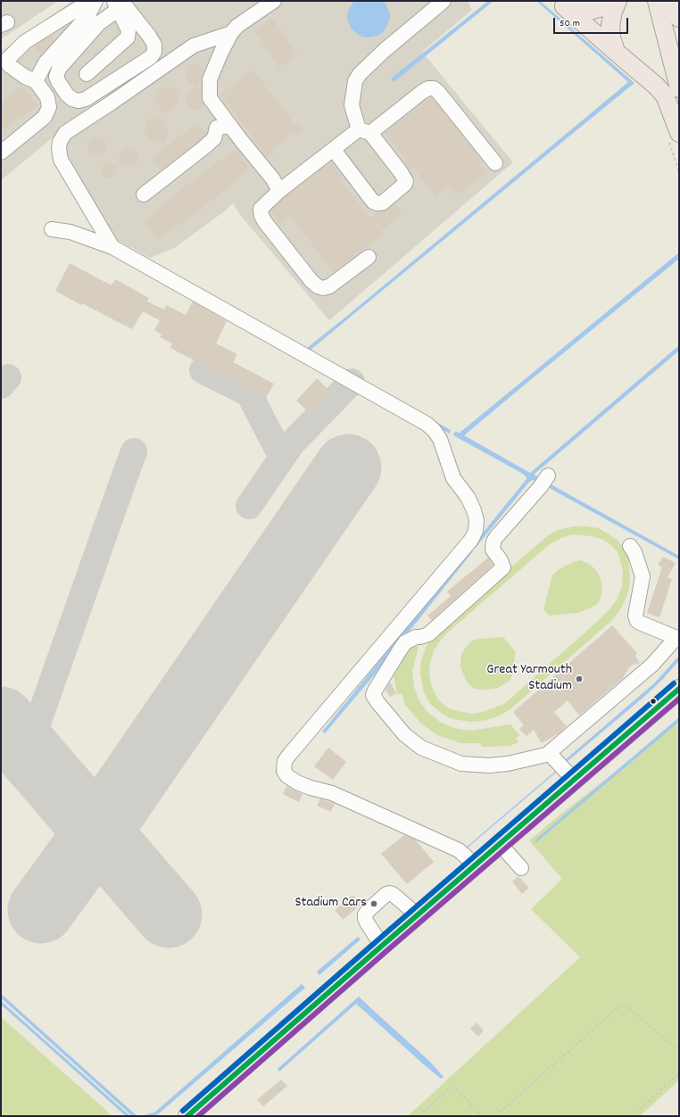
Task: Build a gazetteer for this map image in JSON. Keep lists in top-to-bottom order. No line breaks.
{"places":["Great Yarmouth Stadium","Stadium Cars"],"scale_bar":"50 m"}
